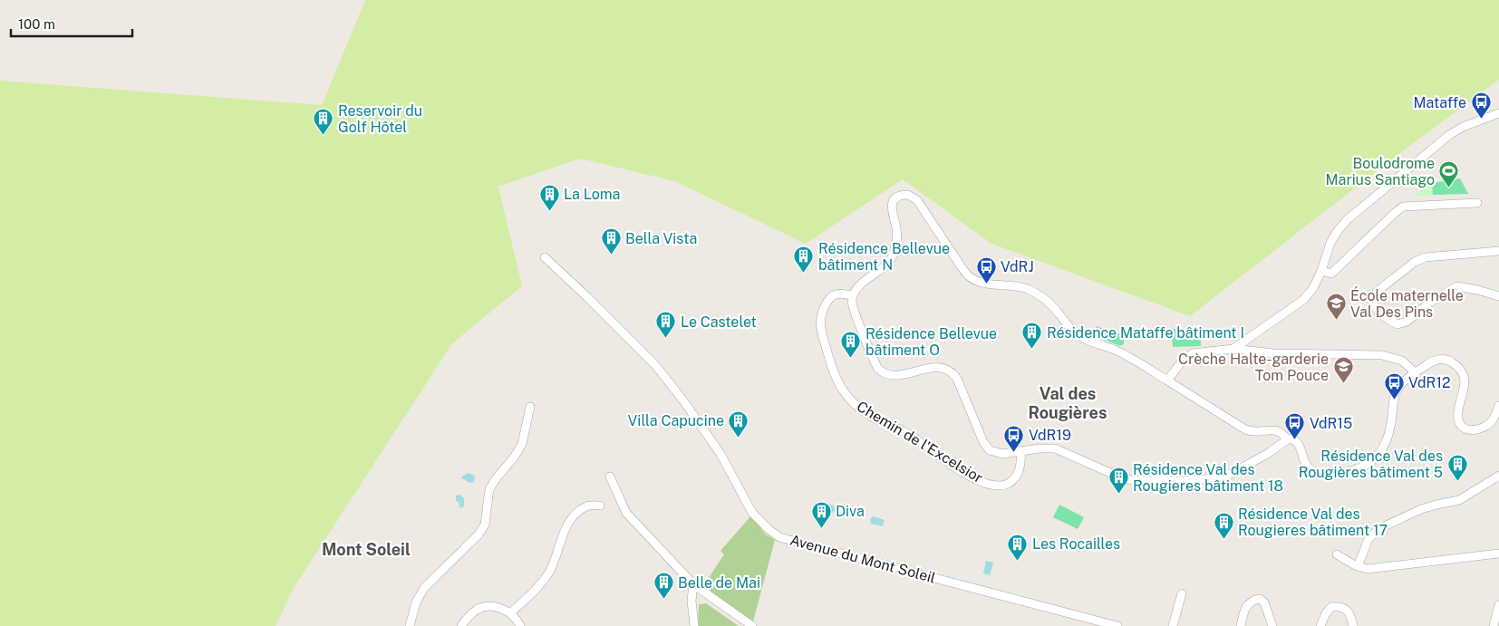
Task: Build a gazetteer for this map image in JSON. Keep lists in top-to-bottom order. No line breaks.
{"streets":{"street":["Chemin de l'Excelsior","Avenue du Mont Soleil"]},"districts":["Val des Rougières","Mont Soleil"],"places":{"bus stop":["Mataffe","VdRJ","VdR12","VdR15","VdR19"],"building":["Reservoir du Golf Hôtel","La Loma","Bella Vista","Résidence Bellevue bâtiment N","Le Castelet","Résidence Mataffe bâtiment I","Résidence Bellevue bâtiment O","Villa Capucine","Résidence Val des Rougières bâtiment 5","Résidence Val des Rougieres bâtiment 18","Diva","Résidence Val des Rougieres bâtiment 17","Les Rocailles","Belle de Mai"],"sports":["Boulodrome Marius Santiago"],"school or university":["École maternelle Val Des Pins","Crèche Halte-garderie Tom Pouce"]},"scale_bar":"100 m"}
